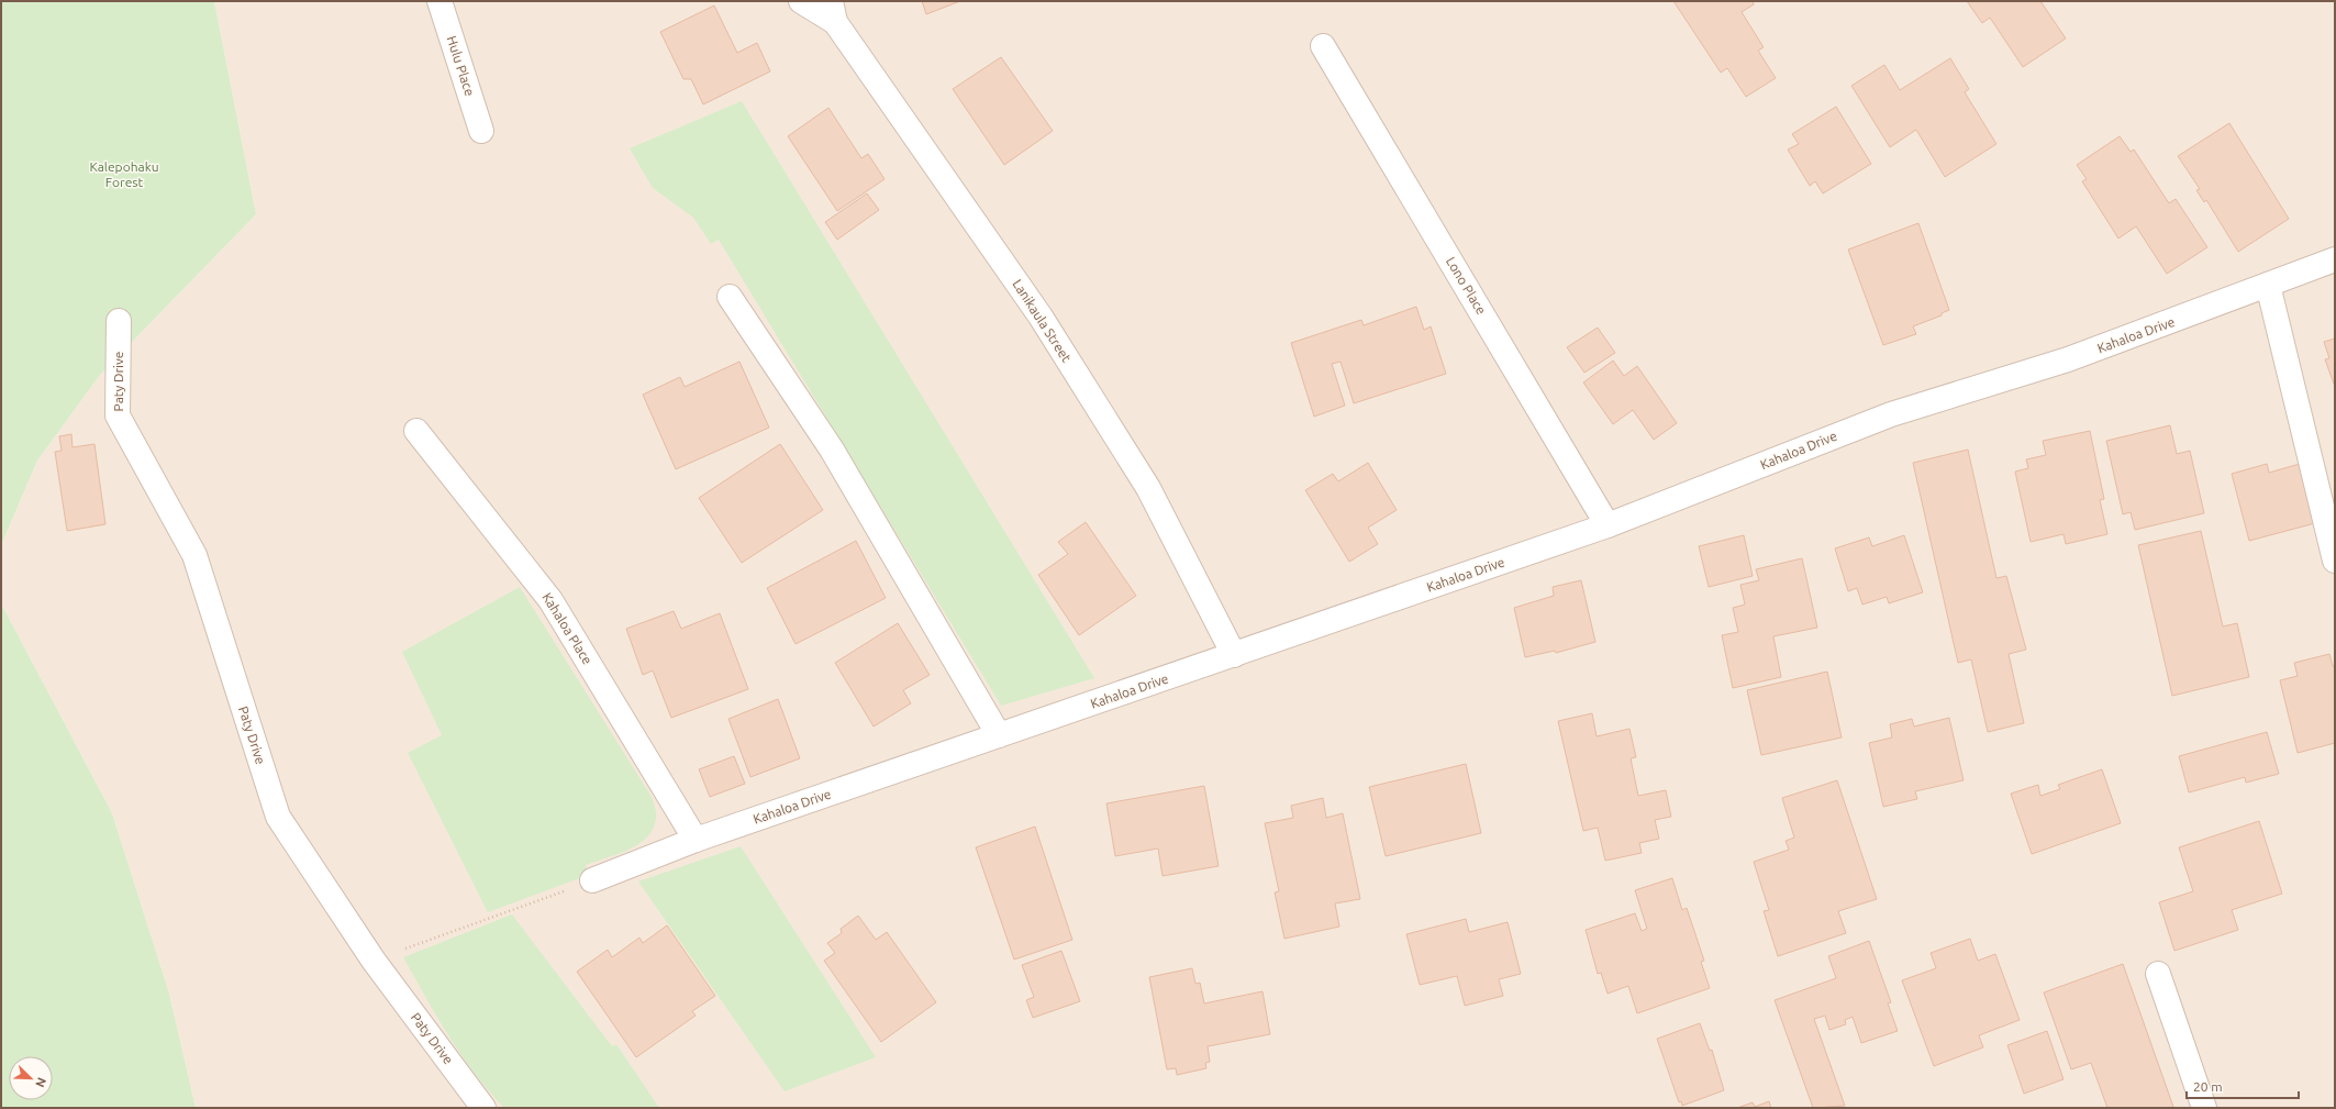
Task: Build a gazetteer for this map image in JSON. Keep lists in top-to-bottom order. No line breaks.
{"streets":{"street":["Hulu Place","Lono Place","Lanikaula Street","Kahaloa Drive","Paty Drive","Kahaloa Place"]},"crossings":[["Lono Place","Kahaloa Drive"],["Lanikaula Street","Kahaloa Drive"],["Kahaloa Drive","Kahaloa Place"]],"parks":["Kalepohaku Forest"],"scale_bar":"20 m","north":"bottom right"}
